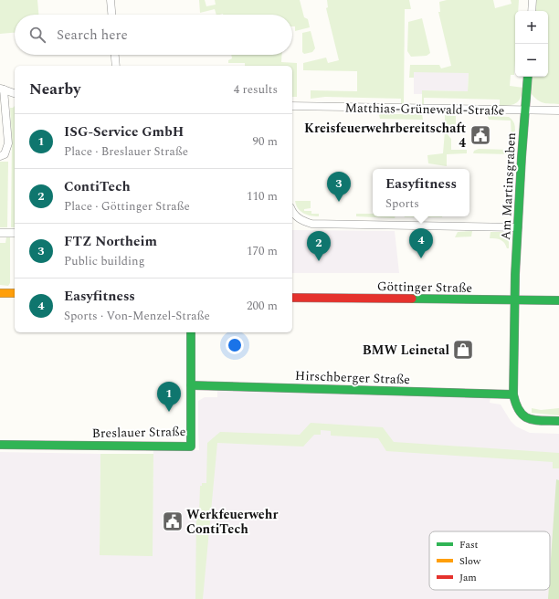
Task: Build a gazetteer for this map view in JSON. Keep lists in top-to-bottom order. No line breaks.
{"streets":{"street":["Matthias-Grünewald-Straße","Am Martinsgraben","Göttinger Straße","Hirschberger Straße","Breslauer Straße"]},"crossings":[["Matthias-Grünewald-Straße","Am Martinsgraben"],["Am Martinsgraben","Göttinger Straße"],["Am Martinsgraben","Hirschberger Straße"],["Hirschberger Straße","Breslauer Straße"]],"places":{"public building":["Kreisfeuerwehrbereitschaft 4","Werkfeuerwehr ContiTech"],"shop":["BMW Leinetal"]},"legend":["Fast","Slow","Jam"],"page":{"map_buttons":["+","−"],"search":"Search here","heading":["Nearby","4 results"],"list":[{"mark":"1","name":"ISG-Service GmbH","note":"Place · Breslauer Straße","value":"90 m"},{"mark":"2","name":"ContiTech","note":"Place · Göttinger Straße","value":"110 m"},{"mark":"3","name":"FTZ Northeim","note":"Public building","value":"170 m"},{"mark":"4","name":"Easyfitness","note":"Sports · Von-Menzel-Straße","value":"200 m"}],"popup":["Easyfitness","Sports"],"pins":["3","4","2","1"]}}
